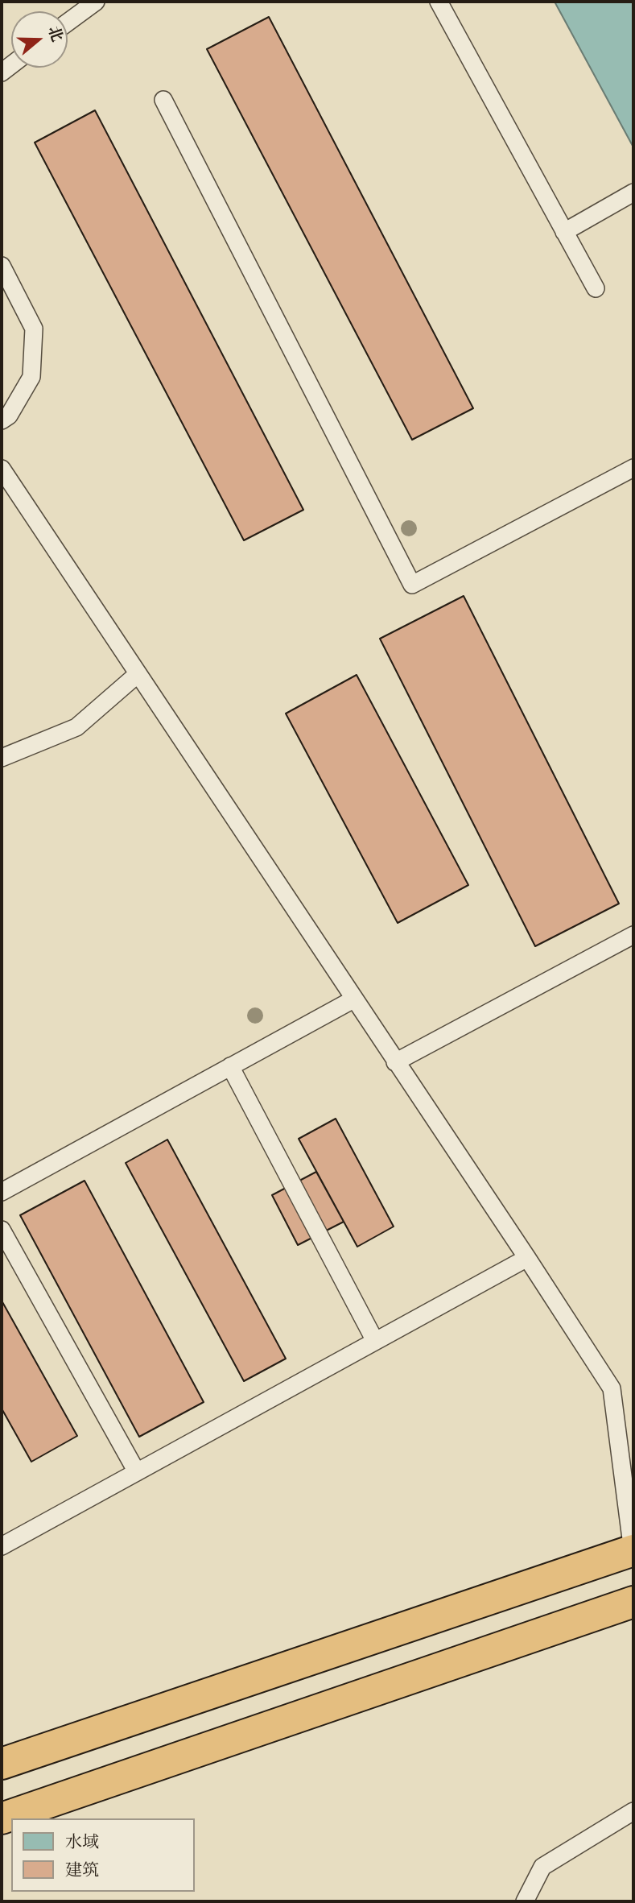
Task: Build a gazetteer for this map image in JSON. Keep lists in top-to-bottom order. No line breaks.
{"legend":["水域","建筑"],"north":"right"}
